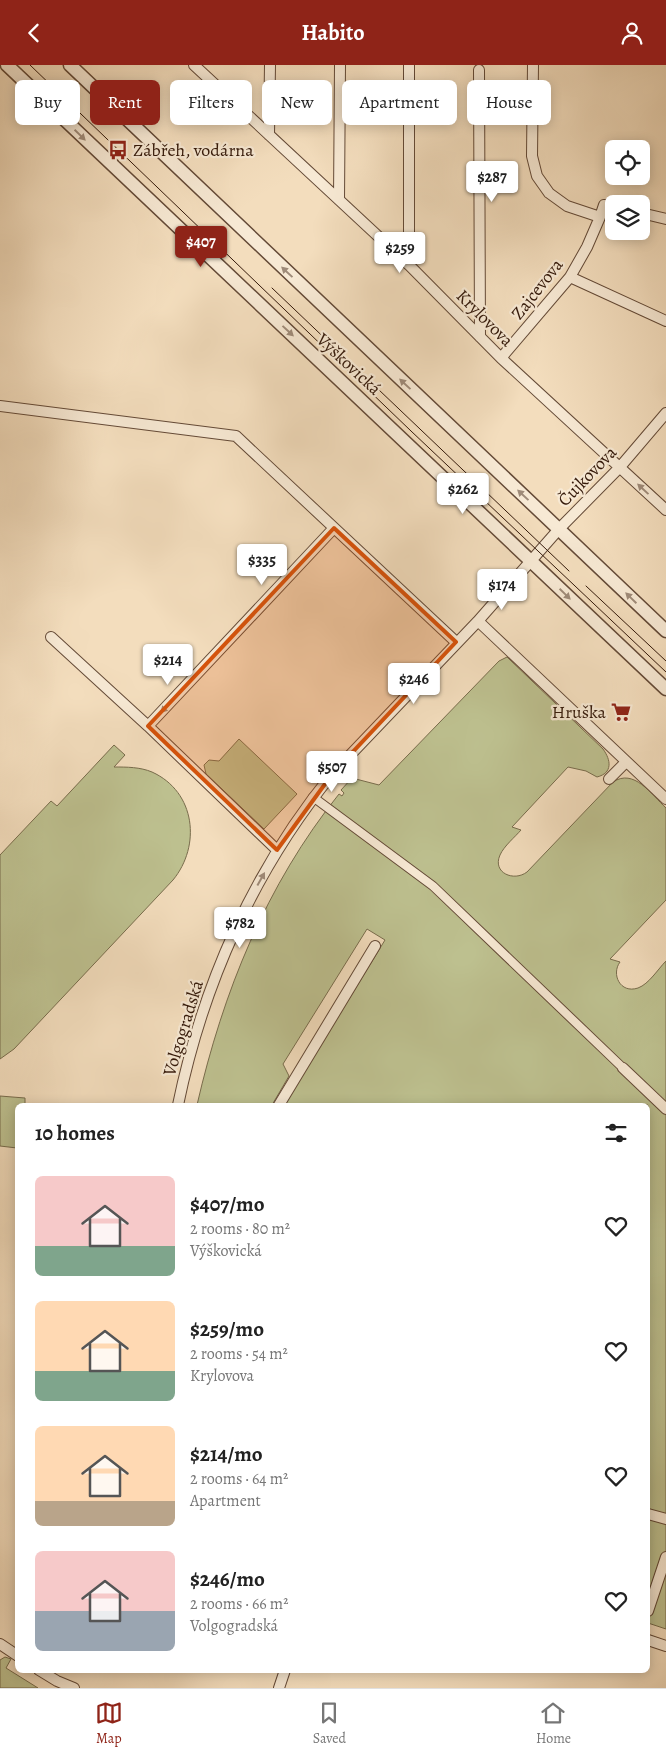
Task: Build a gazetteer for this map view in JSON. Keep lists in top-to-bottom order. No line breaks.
{"streets":{"street":["Zajcevova","Krylovova","Výškovická","Čujkovova","Volgogradská"]},"crossings":[["Zajcevova","Krylovova"],["Krylovova","Čujkovova"],["Výškovická","Čujkovova"],["Výškovická","Volgogradská"],["Čujkovova","Volgogradská"]],"one_way":["Volgogradská"],"places":{"bus stop":["Zábřeh, vodárna"],"supermarket":["Hruška"]},"page":{"header":"Habito","chip":["Buy","Rent","Filters","New","Apartment","House"],"price":["$287","$407","$259","$262","$335","$174","$214","$246","$507","$782"],"heading":"10 homes","list":[{"name":"$407/mo","note":"2 rooms · 80 m² · Výškovická"},{"name":"$259/mo","note":"2 rooms · 54 m² · Krylovova"},{"name":"$214/mo","note":"2 rooms · 64 m² · Apartment"},{"name":"$246/mo","note":"2 rooms · 66 m² · Volgogradská"}],"tabs":["Map","Saved","Home"]}}
